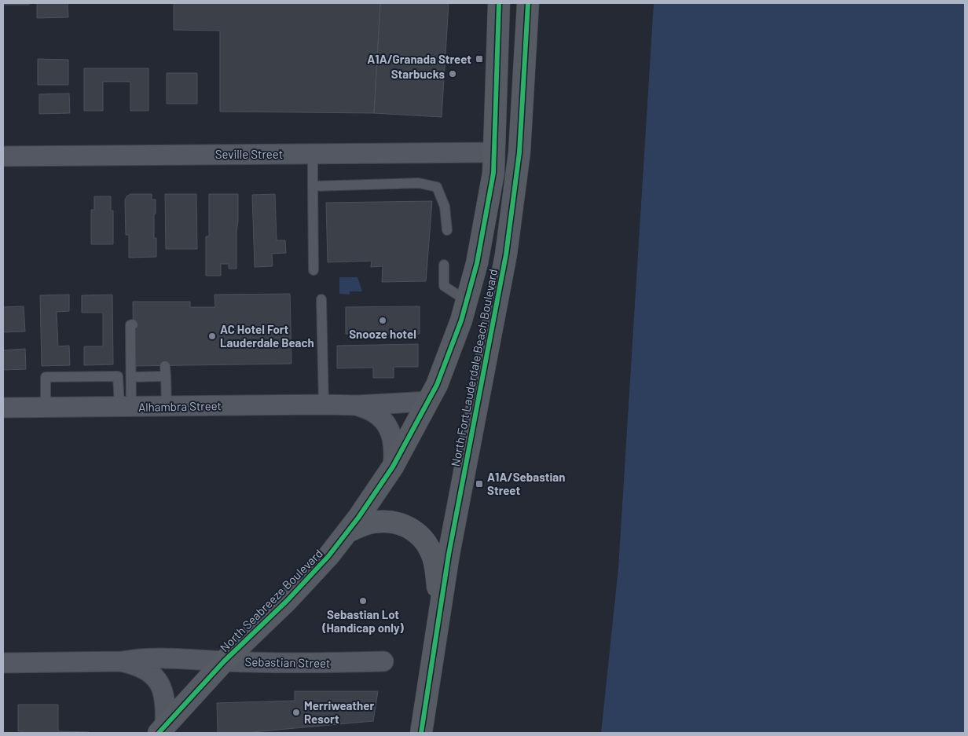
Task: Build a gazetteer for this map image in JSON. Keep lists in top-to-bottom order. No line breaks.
{"streets":{"main road":["North Fort Lauderdale Beach Boulevard","North Seabreeze Boulevard"],"street":["Seville Street","Alhambra Street","Sebastian Street"]},"crossings":[["Seville Street","North Fort Lauderdale Beach Boulevard"],["North Fort Lauderdale Beach Boulevard","North Seabreeze Boulevard"],["Alhambra Street","North Seabreeze Boulevard"],["North Seabreeze Boulevard","Sebastian Street"]],"places":{"transit":["A1A/Granada Street","A1A/Sebastian Street"],"other":["Starbucks","Snooze hotel","AC Hotel Fort Lauderdale Beach","Sebastian Lot (Handicap only)","Merriweather Resort"]}}
